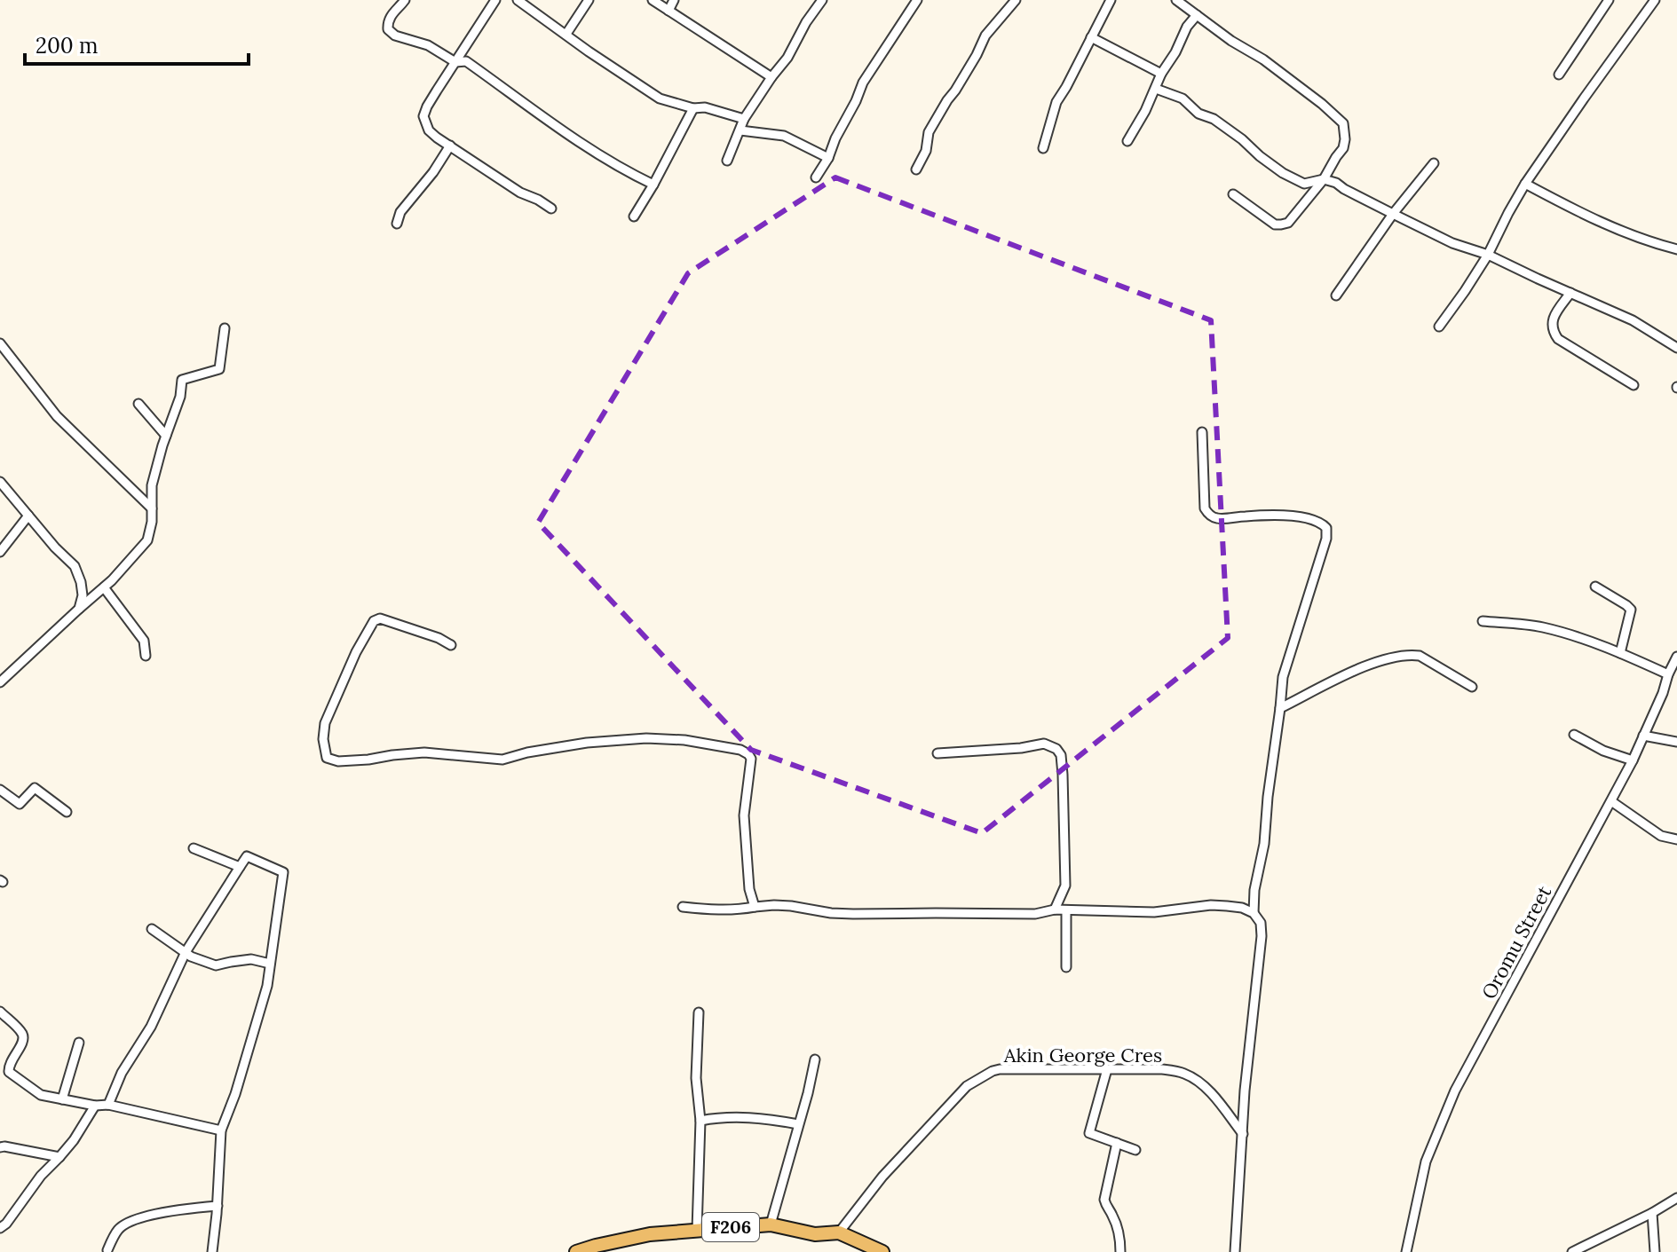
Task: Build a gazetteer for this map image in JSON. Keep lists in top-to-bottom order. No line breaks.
{"streets":{"main road":["F206"],"street":["Oromu Street","Akin George Cres"]},"crossings":[["Akin George Cres","F206"]],"scale_bar":"200 m"}
